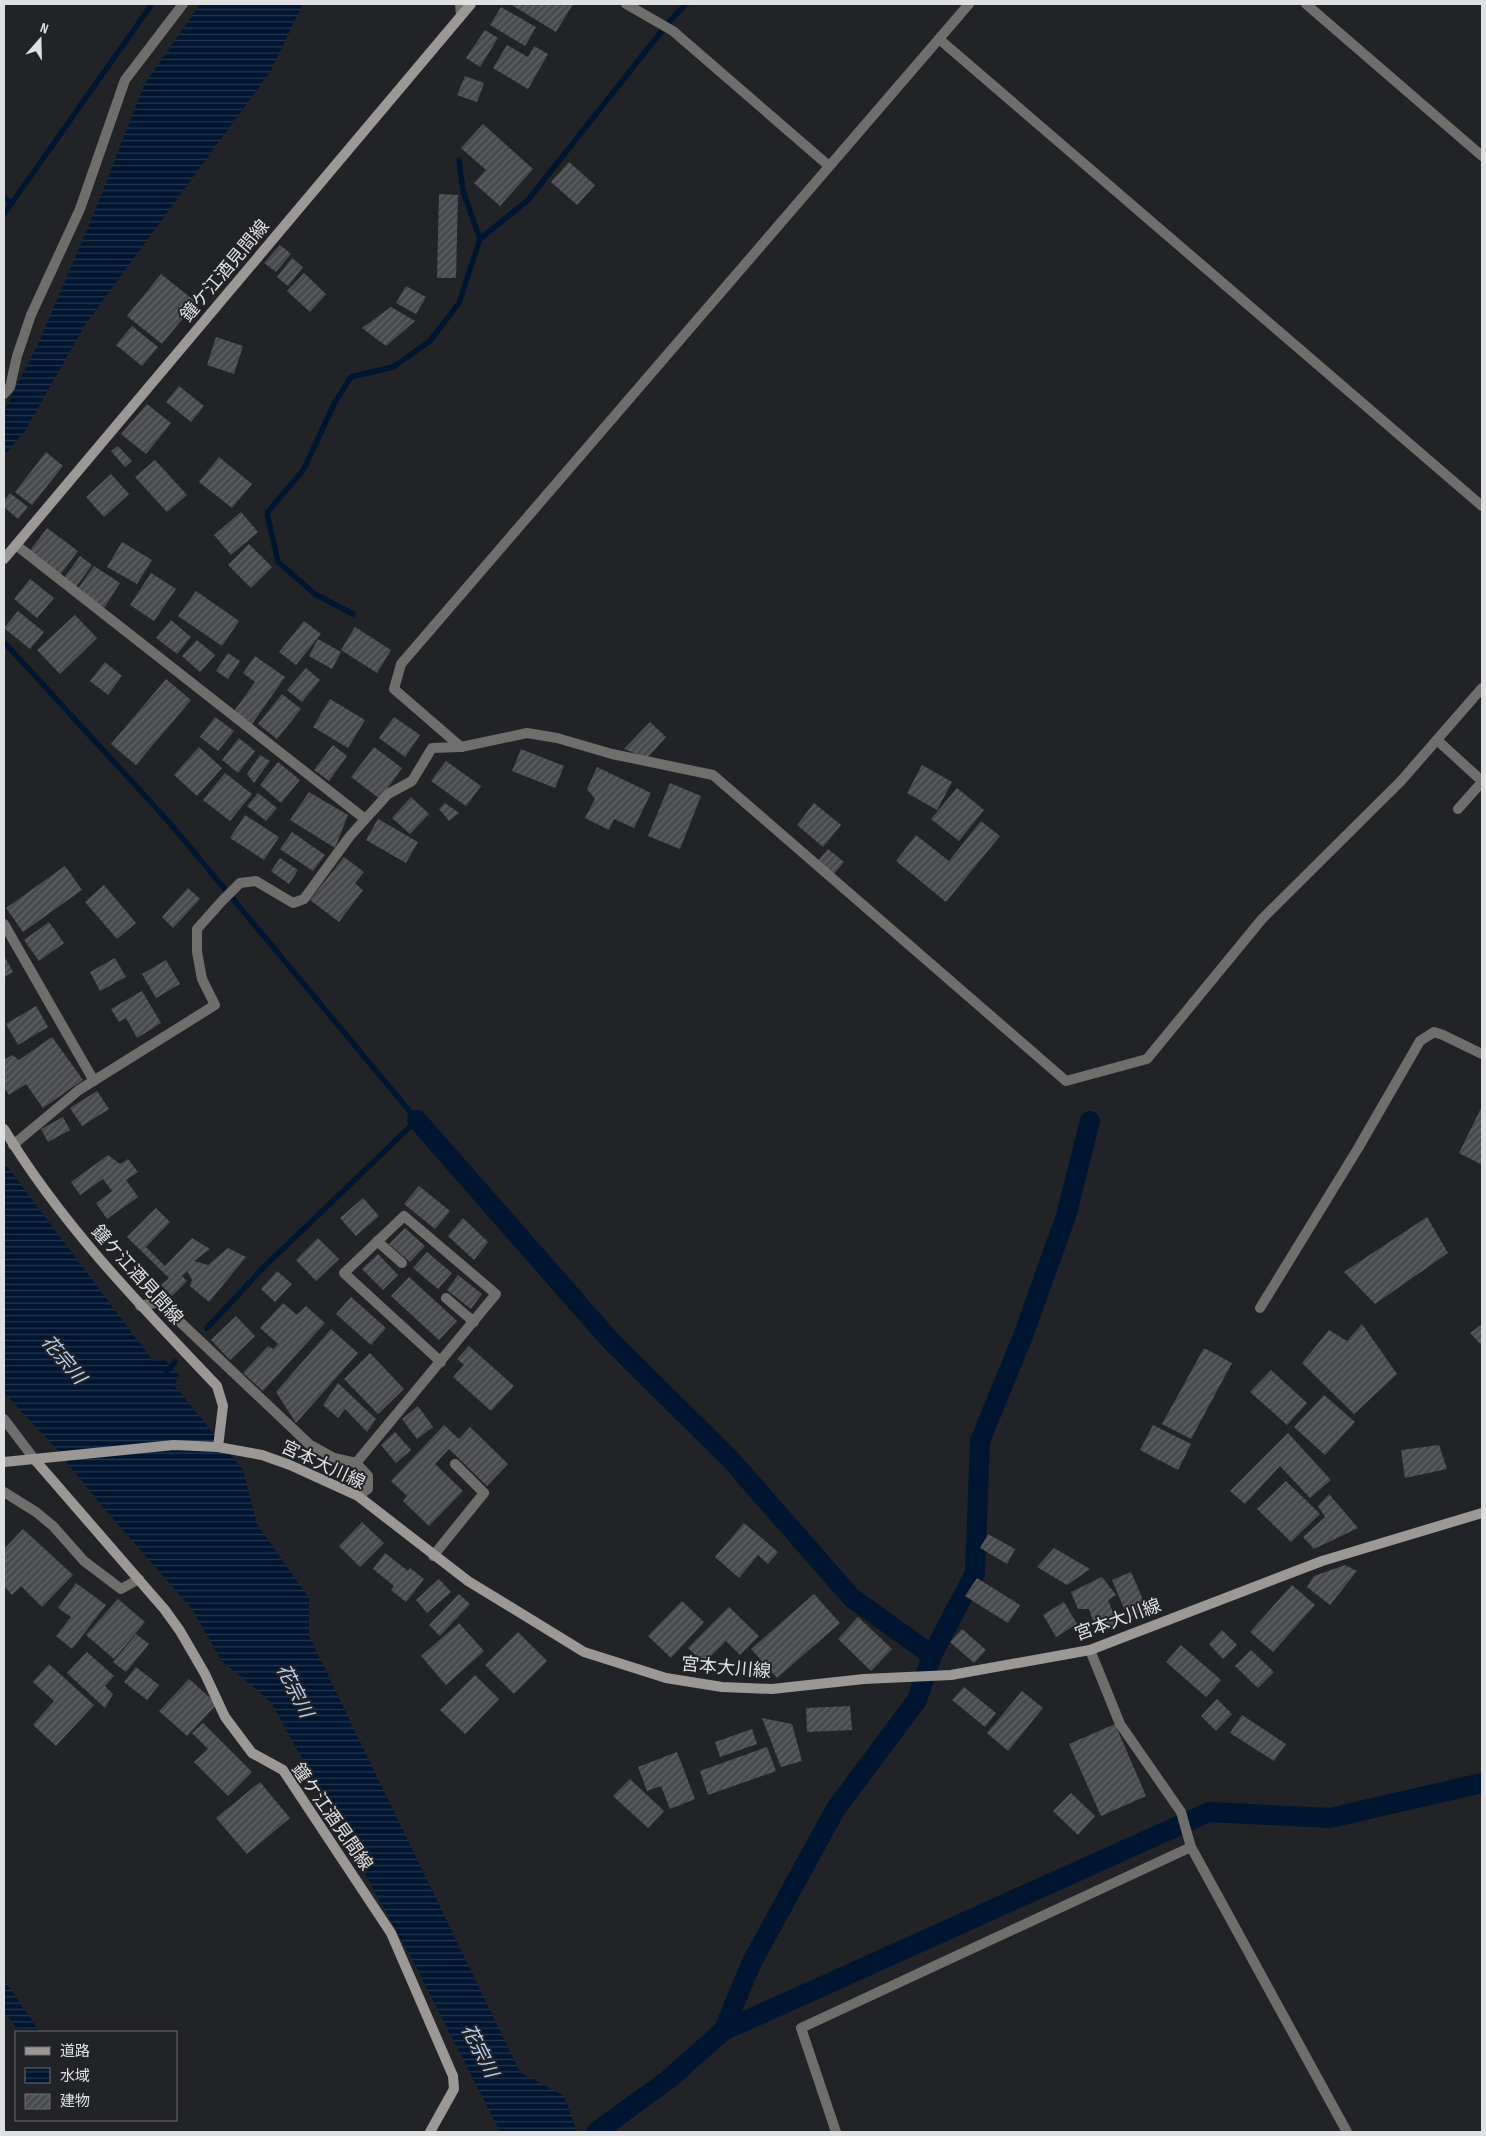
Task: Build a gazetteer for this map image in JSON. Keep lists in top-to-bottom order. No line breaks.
{"streets":{"main road":["鐘ケ江酒見間線","宮本大川線"]},"crossings":[["鐘ケ江酒見間線","宮本大川線"]],"water":["花宗川"],"legend":["道路","水域","建物"],"north":"top"}
